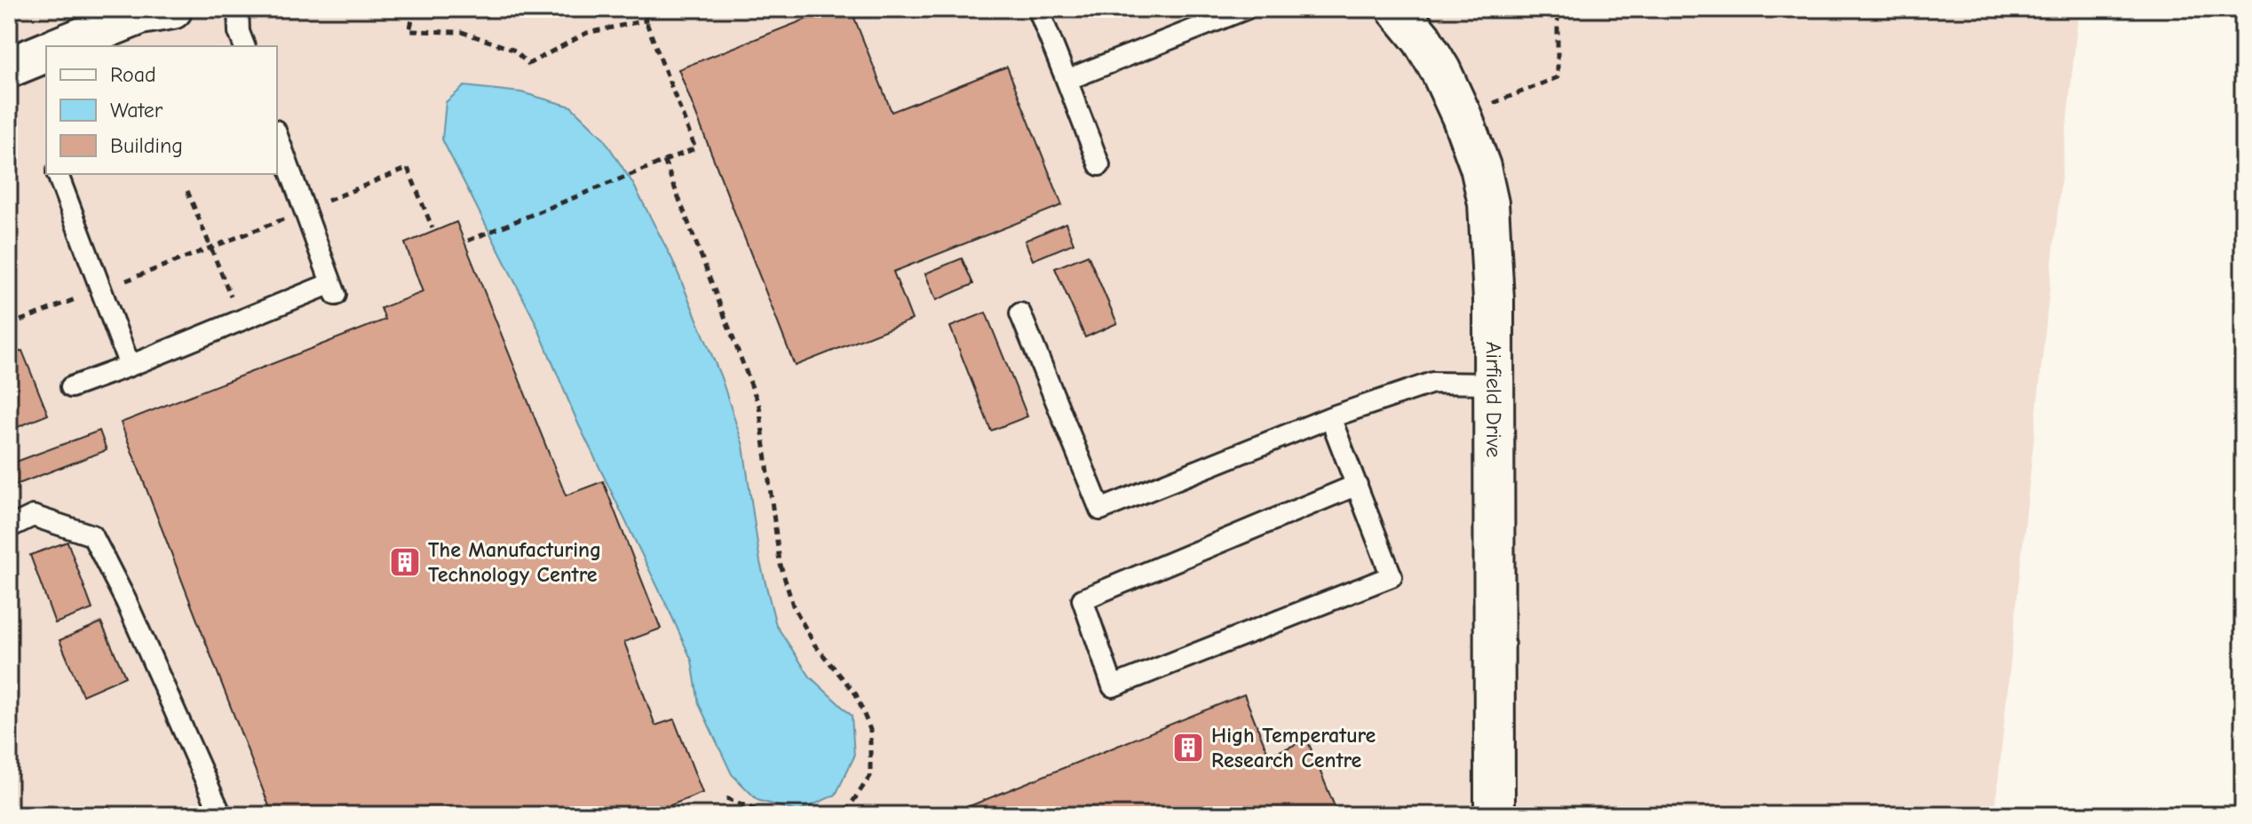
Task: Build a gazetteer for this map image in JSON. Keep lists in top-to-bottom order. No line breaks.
{"streets":{"street":["Airfield Drive"]},"places":{"building":["The Manufacturing Technology Centre","High Temperature Research Centre"]},"legend":["Road","Water","Building"]}
